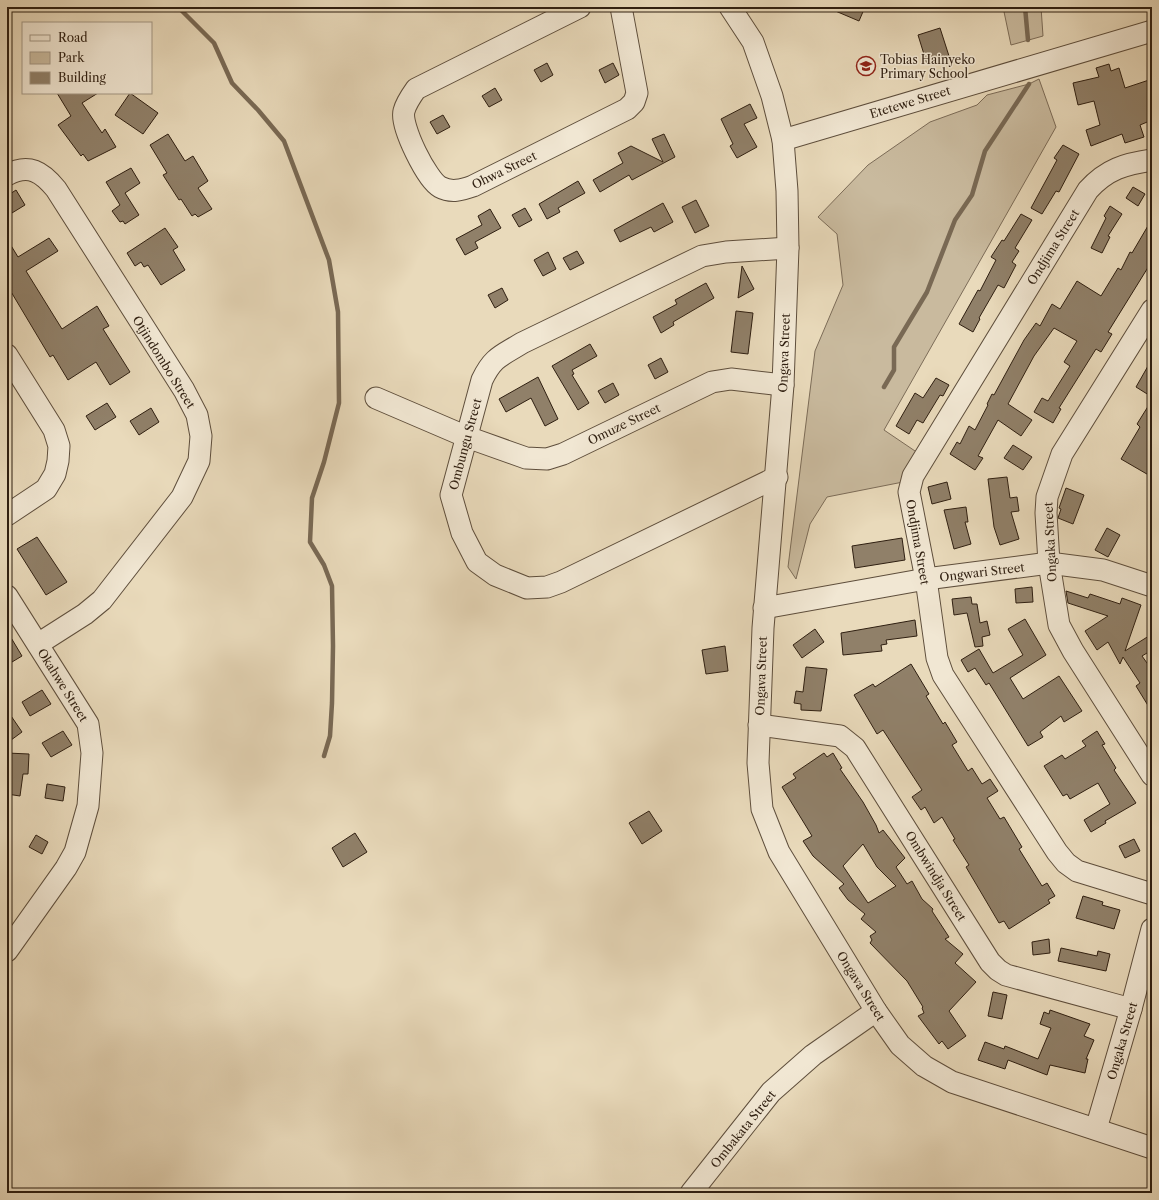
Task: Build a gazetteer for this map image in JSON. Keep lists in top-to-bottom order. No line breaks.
{"streets":{"street":["Etetewe Street","Ohwa Street","Ondjima Street","Ongava Street","Otjindombo Street","Omuze Street","Ombungu Street","Ongaka Street","Ongwari Street","Okahwe Street","Ombwindja Street","Ombakata Street"]},"crossings":[["Etetewe Street","Ongava Street"],["Ondjima Street","Ongwari Street"],["Ongava Street","Omuze Street"],["Ongava Street","Ombungu Street"],["Ongava Street","Ongaka Street"],["Ongava Street","Ongwari Street"],["Ongava Street","Ombwindja Street"],["Ongava Street","Ombakata Street"],["Otjindombo Street","Okahwe Street"],["Omuze Street","Ombungu Street"],["Ongaka Street","Ongwari Street"],["Ongaka Street","Ombwindja Street"]],"places":{"school or university":["Tobias Hainyeko Primary School"]},"legend":["Road","Park","Building"]}
